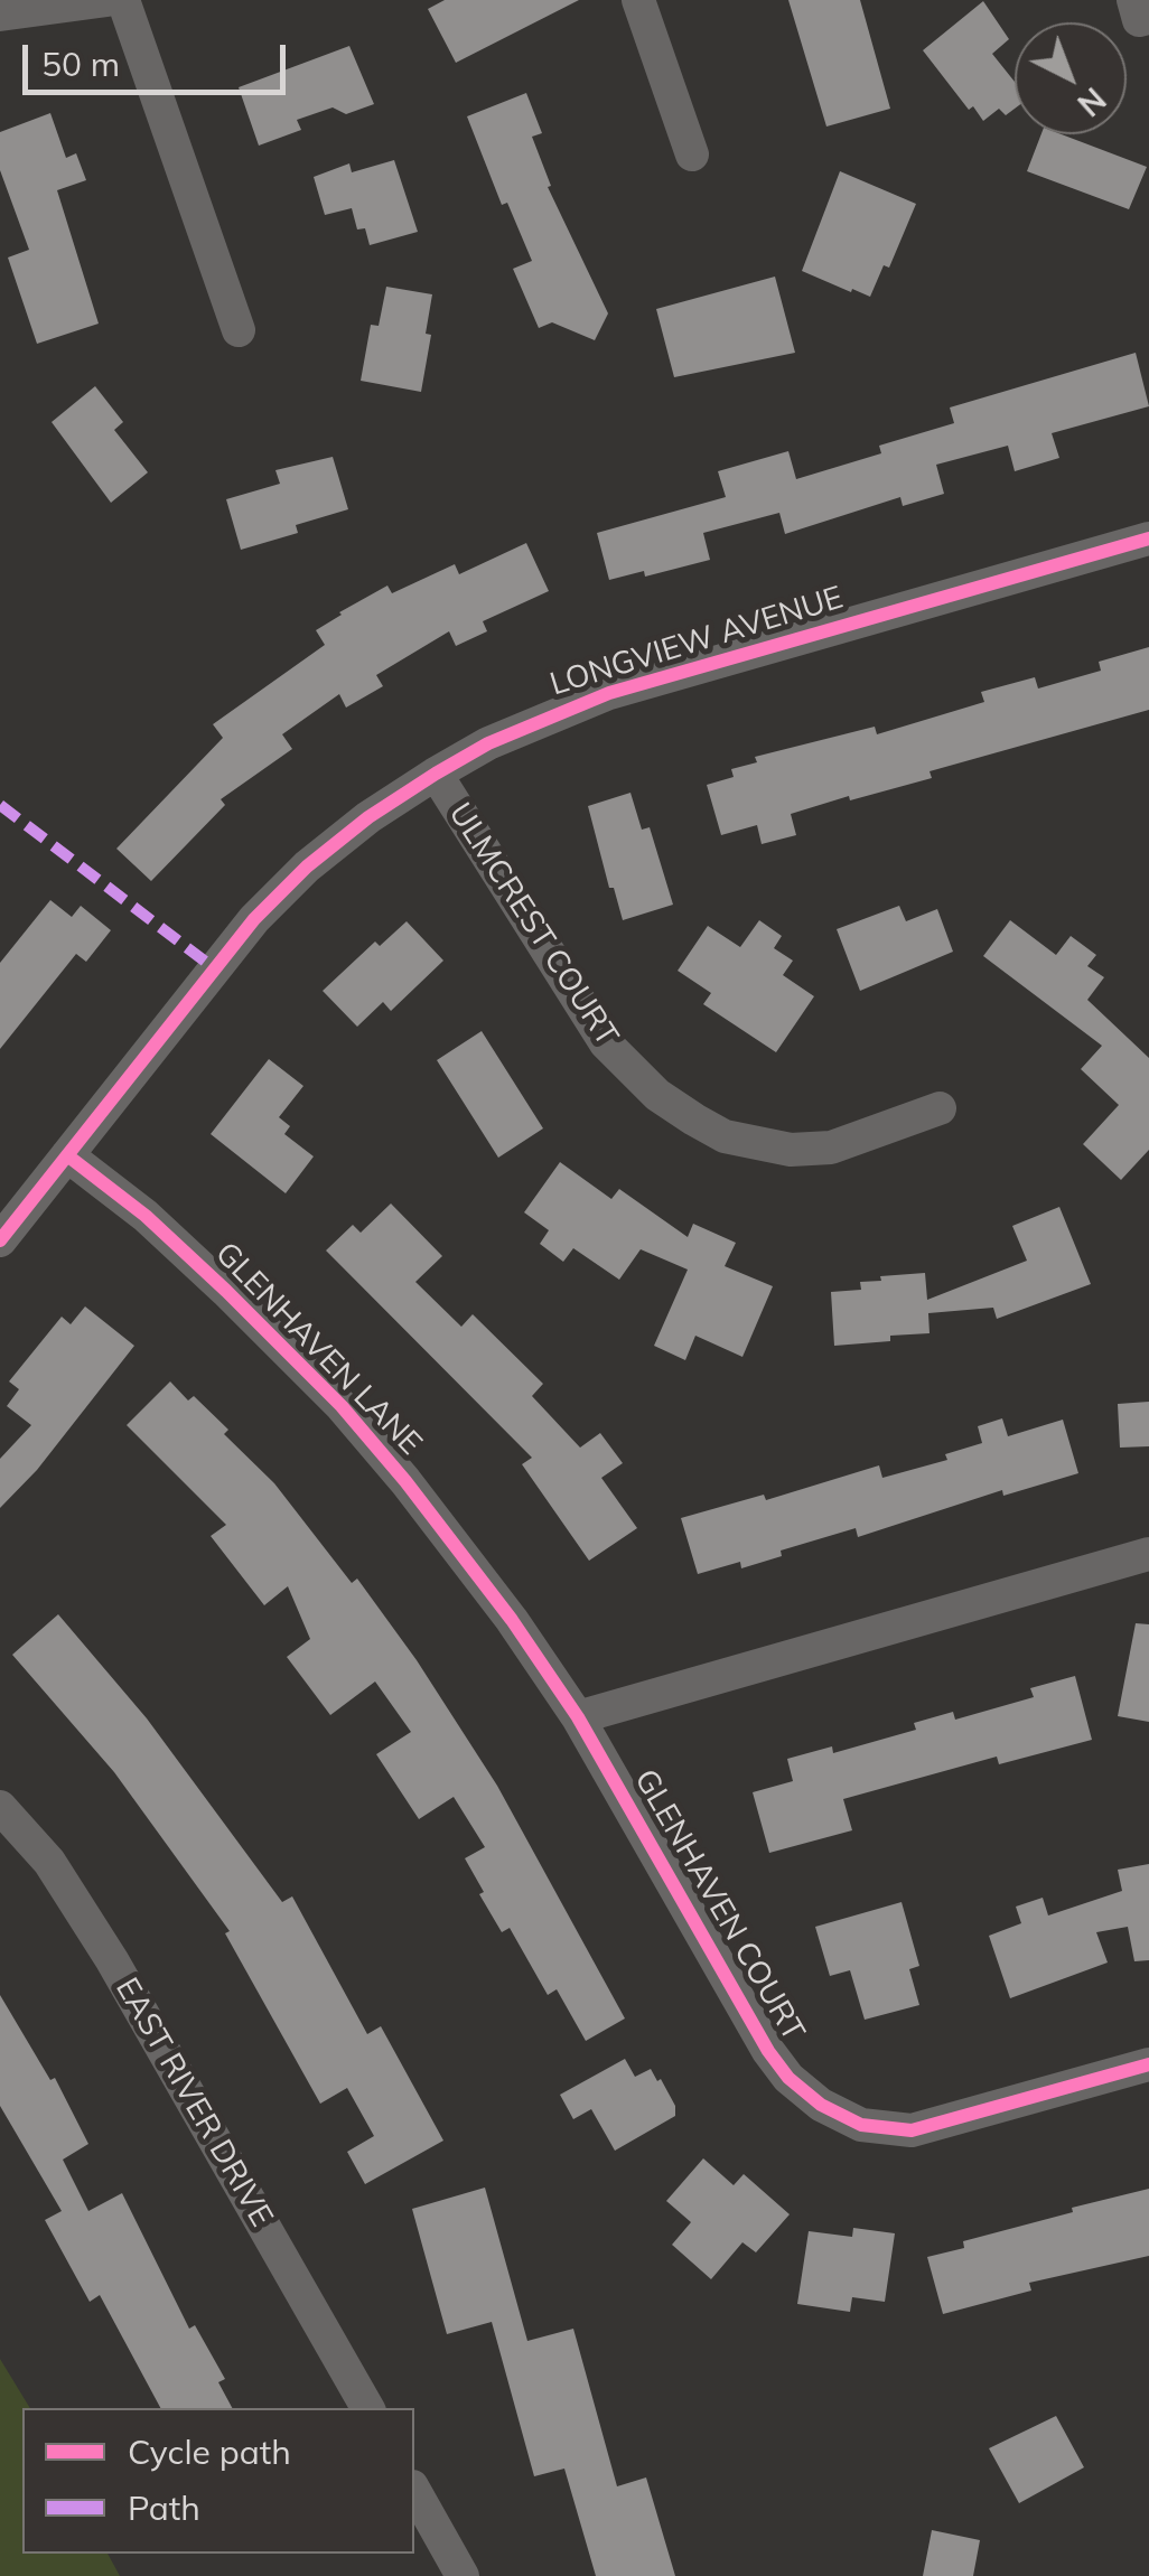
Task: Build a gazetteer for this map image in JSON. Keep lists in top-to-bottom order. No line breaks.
{"streets":{"street":["LONGVIEW AVENUE","ULMCREST COURT","GLENHAVEN LANE","GLENHAVEN COURT","EAST RIVER DRIVE"]},"crossings":[["LONGVIEW AVENUE","ULMCREST COURT"],["LONGVIEW AVENUE","GLENHAVEN LANE"],["GLENHAVEN LANE","GLENHAVEN COURT"]],"legend":["Cycle path","Path"],"scale_bar":"50 m","north":"bottom right"}
